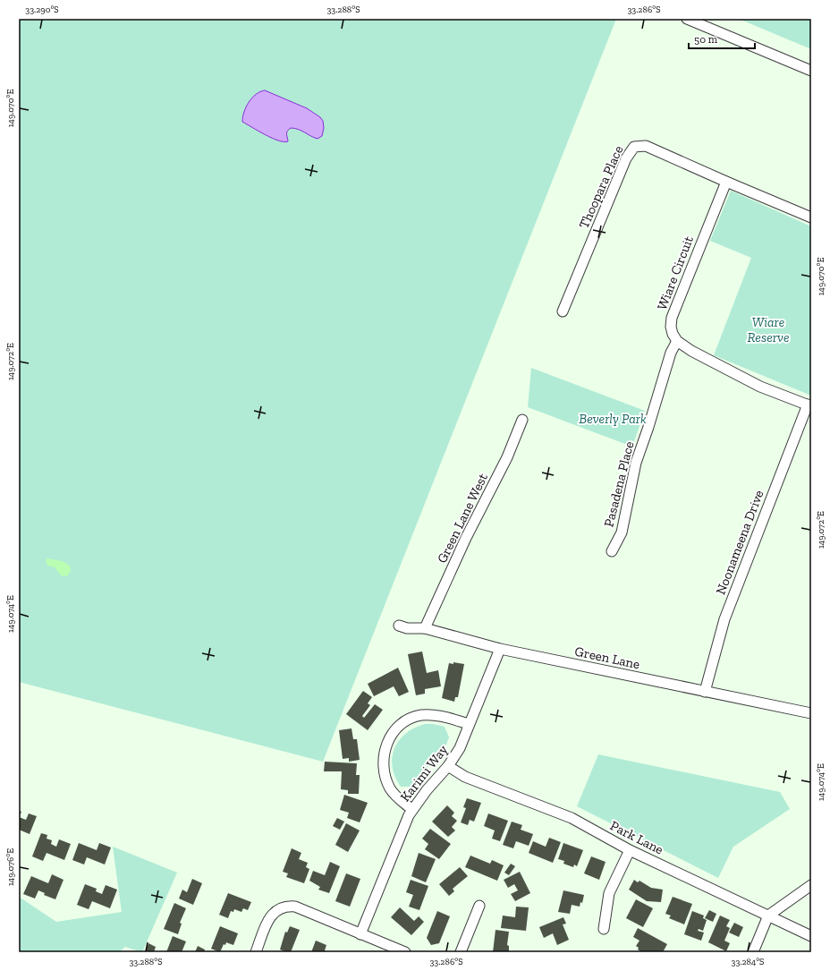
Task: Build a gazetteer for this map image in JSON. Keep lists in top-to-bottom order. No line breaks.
{"streets":{"street":["Thoopara Place","Wiare Circuit","Pasadena Place","Green Lane West","Noonameena Drive","Green Lane","Karimi Way","Park Lane"]},"crossings":[["Thoopara Place","Wiare Circuit"],["Wiare Circuit","Pasadena Place"],["Green Lane West","Green Lane"],["Noonameena Drive","Green Lane"],["Green Lane","Karimi Way"],["Karimi Way","Park Lane"]],"parks":["Wiare Reserve","Beverly Park"],"scale_bar":"50 m","coordinates":["33.290°S","33.288°S","33.286°S","149.070°E","149.072°E","149.074°E","149.076°E","33.284°S"]}
